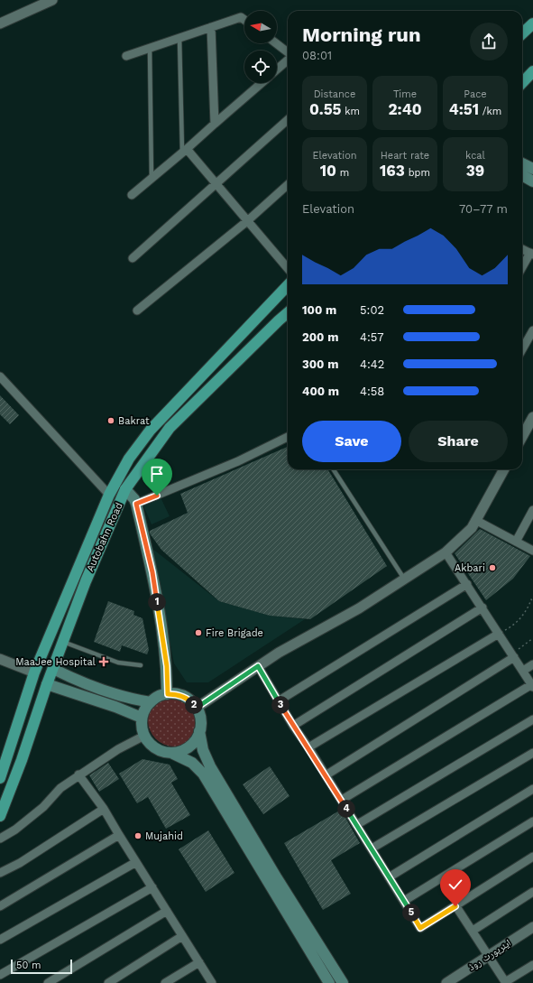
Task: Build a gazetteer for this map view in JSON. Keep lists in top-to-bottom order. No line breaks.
{"streets":{"highway":["Autobahn Road"],"street":["ایئرپورٹ روڈ"]},"places":{"other":["Bakrat","Akbari","Fire Brigade","Mujahid"],"health":["MaaJee Hospital"]},"scale_bar":"50 m","north":"left","page":{"heading":["Morning run","08:01"],"stats":[["Distance","0.55 km"],["Time","2:40"],["Pace","4:51 /km"],["Elevation","10 m"],["Heart rate","163 bpm"],["kcal","39"]],"chart":["Elevation","70–77 m"],"list":[{"name":"100 m","note":"5:02"},{"name":"200 m","note":"4:57"},{"name":"300 m","note":"4:42"},{"name":"400 m","note":"4:58"}],"buttons":["Save","Share"],"pins":["1","2","3","4","5"],"scale":"50 m"}}
